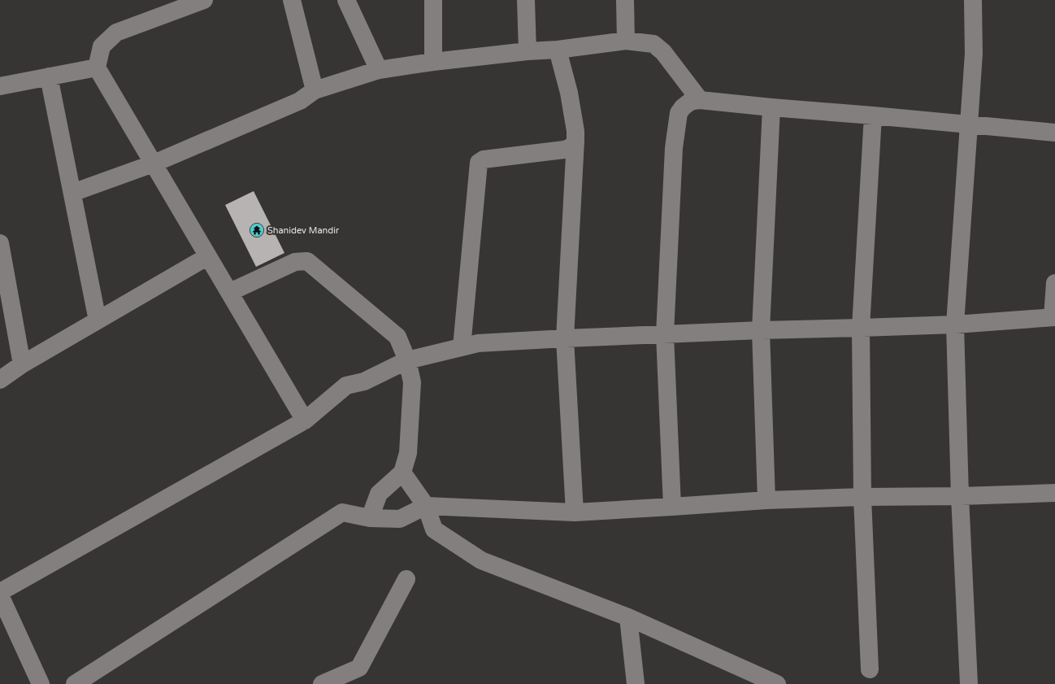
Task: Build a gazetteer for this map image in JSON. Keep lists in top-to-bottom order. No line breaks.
{"places":{"temple":["Shanidev Mandir"]}}
